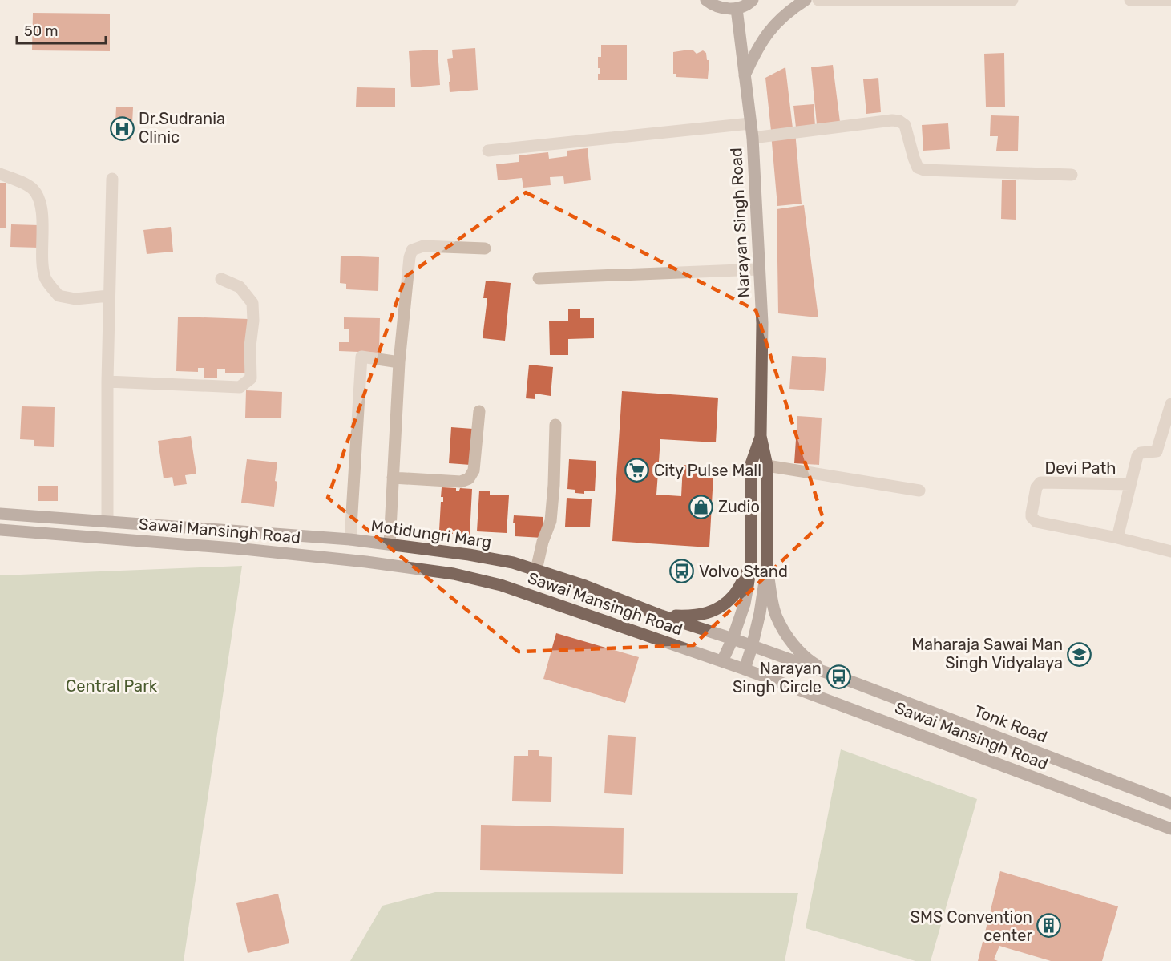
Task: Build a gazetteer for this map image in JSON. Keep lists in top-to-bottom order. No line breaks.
{"streets":{"main road":["Narayan Singh Road","Sawai Mansingh Road","Motidungri Marg","Tonk Road"],"street":["Devi Path"]},"crossings":[["Motidungri Marg","Tonk Road"]],"parks":["Central Park"],"places":{"hospital":["Dr.Sudrania Clinic"],"supermarket":["City Pulse Mall"],"shop":["Zudio"],"bus stop":["Volvo Stand","Narayan Singh Circle"],"school or university":["Maharaja Sawai Man Singh Vidyalaya"],"building":["SMS Convention center"]},"scale_bar":"50 m"}
